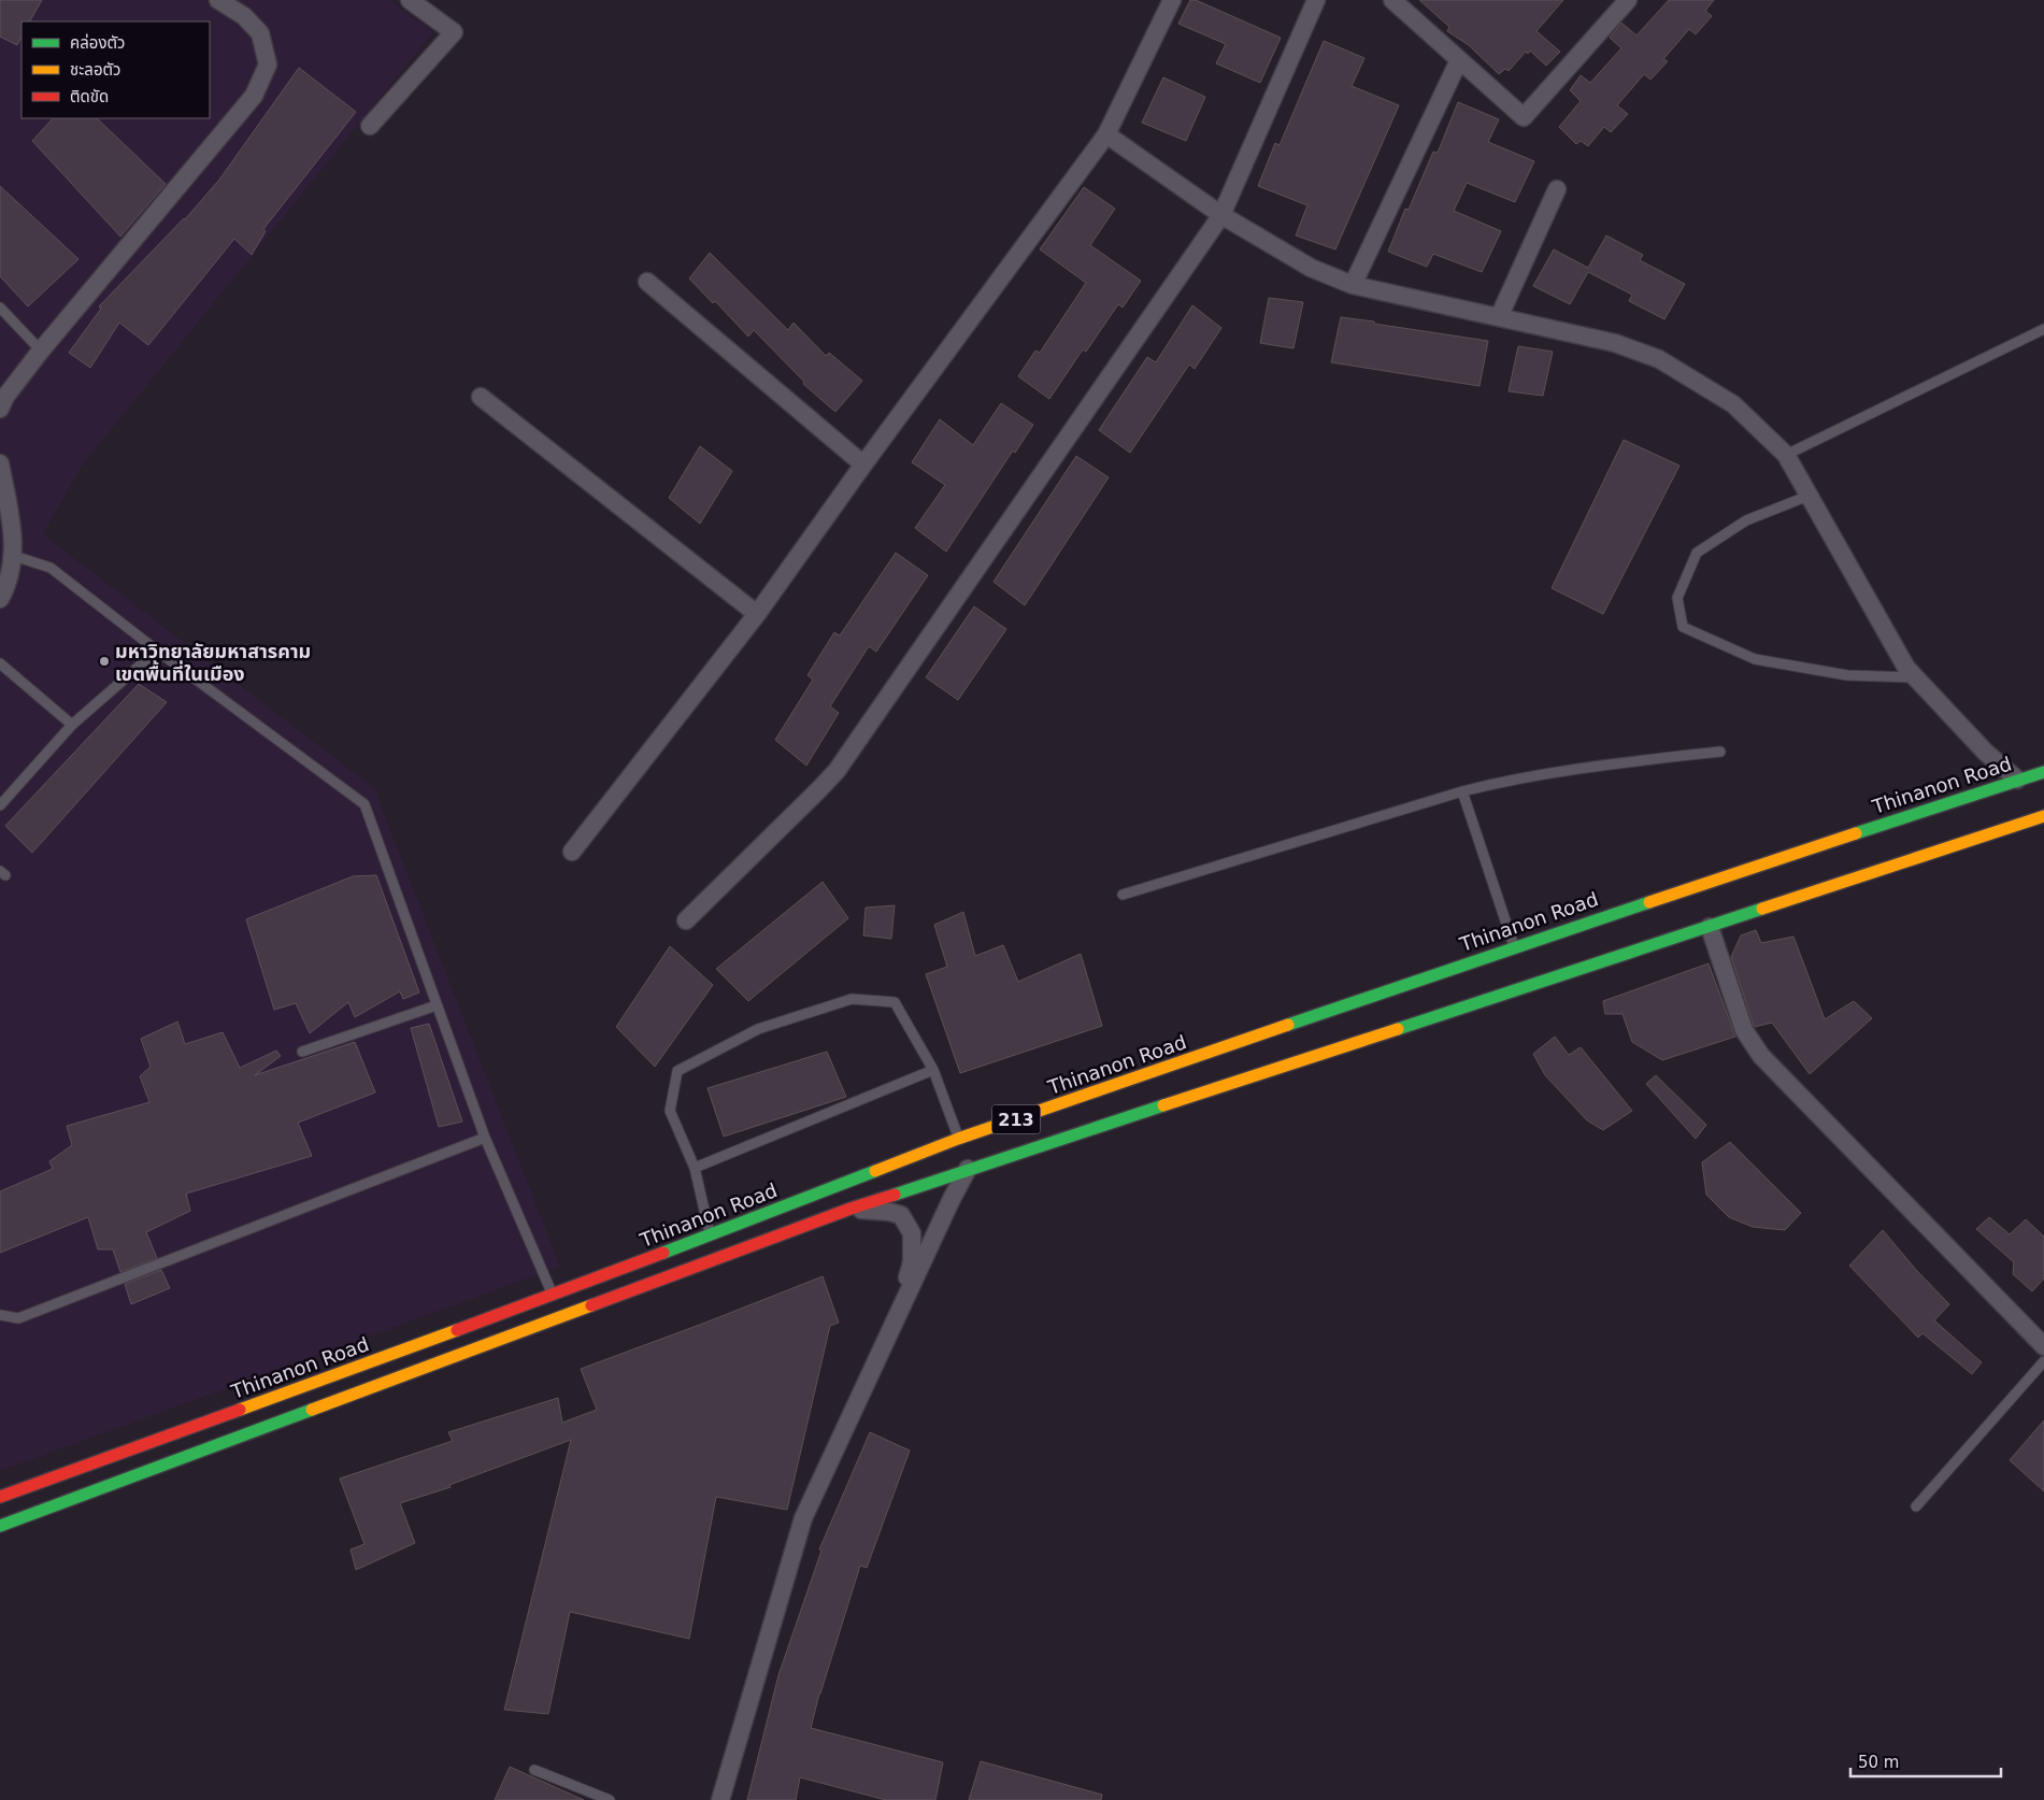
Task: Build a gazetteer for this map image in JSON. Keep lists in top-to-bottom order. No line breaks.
{"streets":{"main road":["Thinanon Road","213"]},"places":["มหาวิทยาลัยมหาสารคาม เขตพื้นที่ในเมือง"],"legend":["คล่องตัว","ชะลอตัว","ติดขัด"],"scale_bar":"50 m"}
